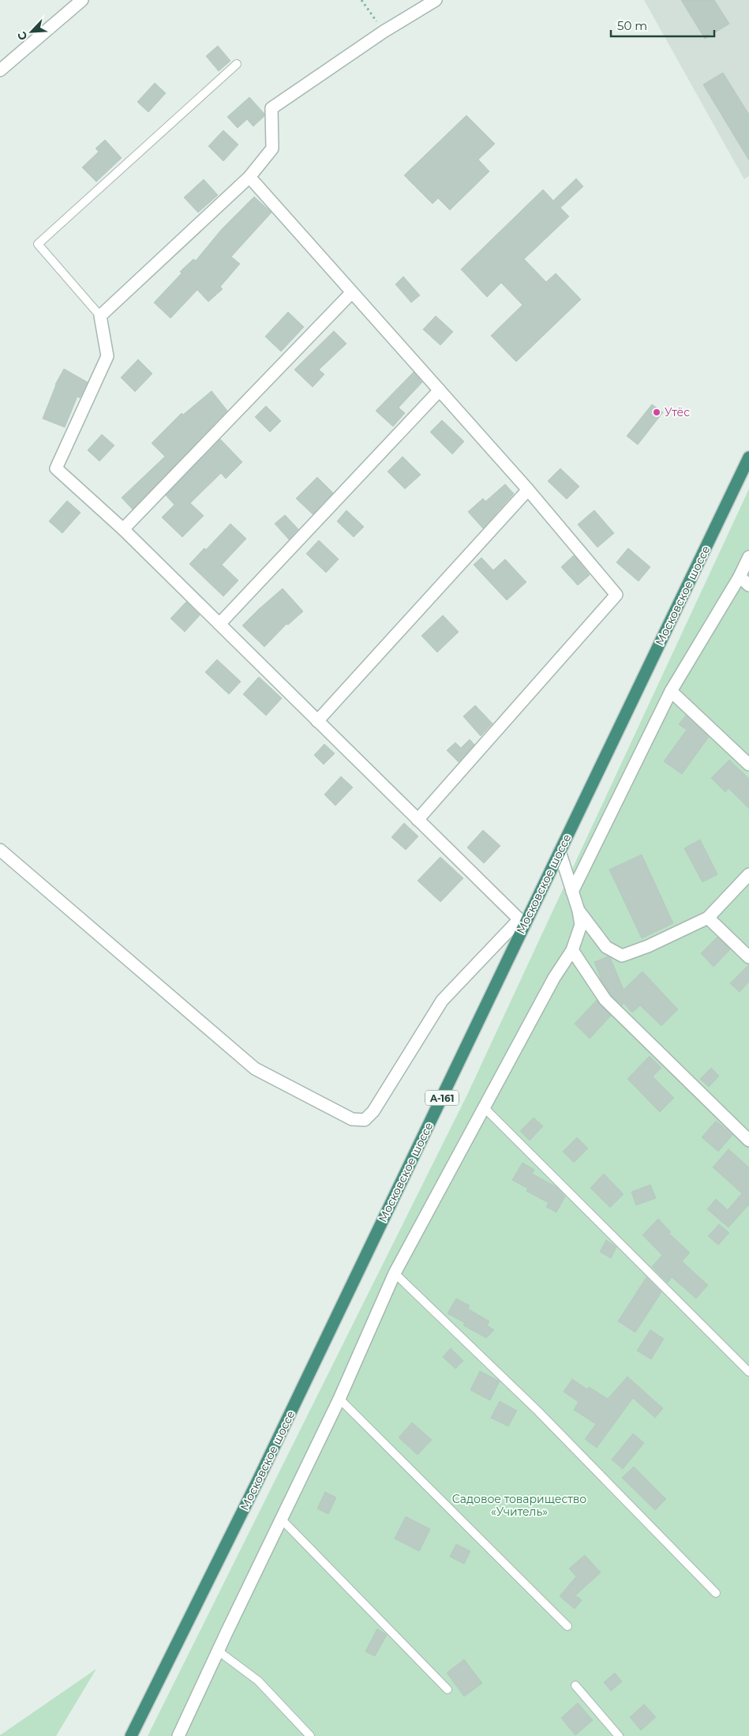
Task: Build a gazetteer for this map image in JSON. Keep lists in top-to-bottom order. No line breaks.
{"streets":{"highway":["Московское шоссе","А-161"]},"parks":["Садовое товарищество «Учитель»"],"places":["Утёс"],"scale_bar":"50 m","north":"bottom left"}
